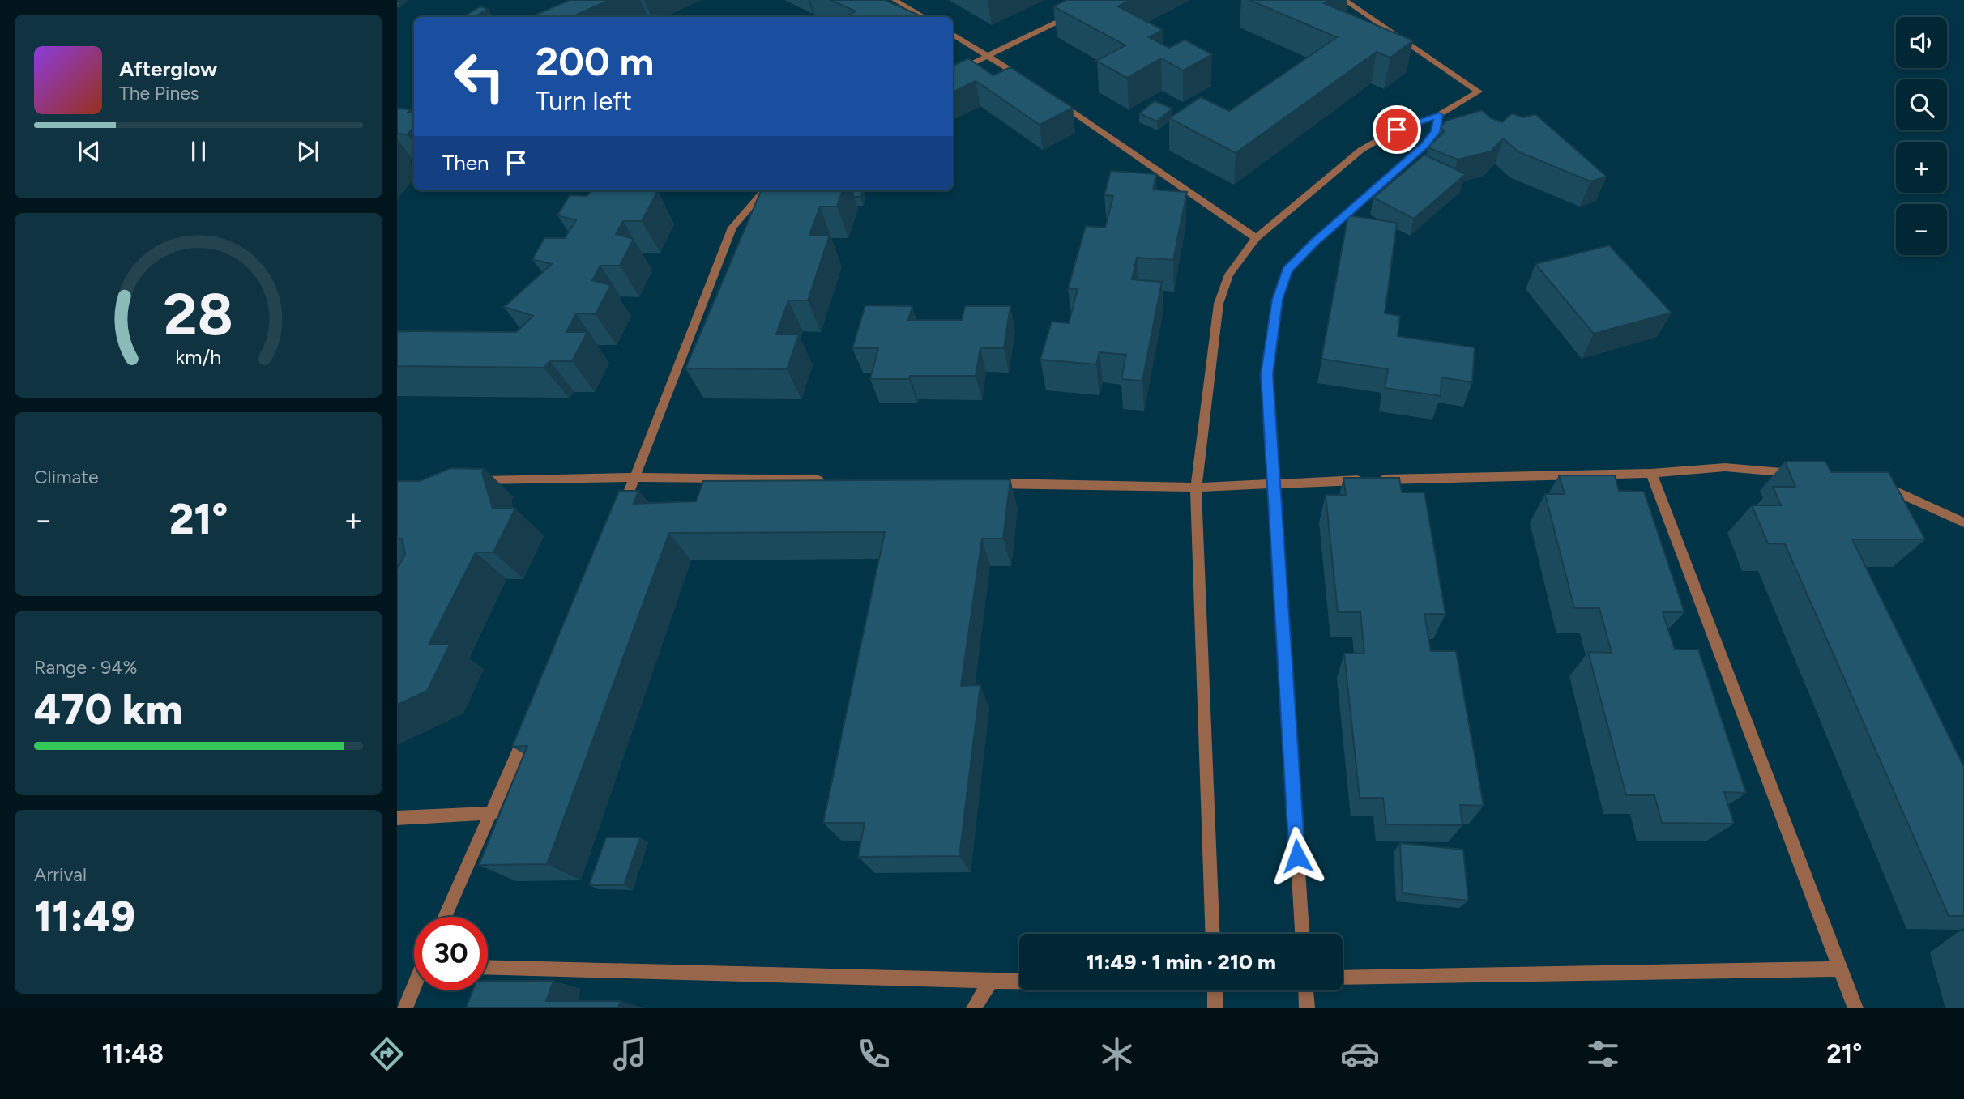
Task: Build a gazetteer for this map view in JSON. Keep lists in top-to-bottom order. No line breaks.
{"page":{"map_buttons":["+","−"],"turn":["200 m","Turn left"],"song":["Afterglow","The Pines"],"then":"Then","tile":["Climate",["Range · 94%","470 km"],["Arrival","11:49"]],"heat":["−","21°","+"],"limit":"30","trip":"11:49 · 1 min · 210 m","tabs":["11:48","21°"],"gauge":["28","km/h"]}}
